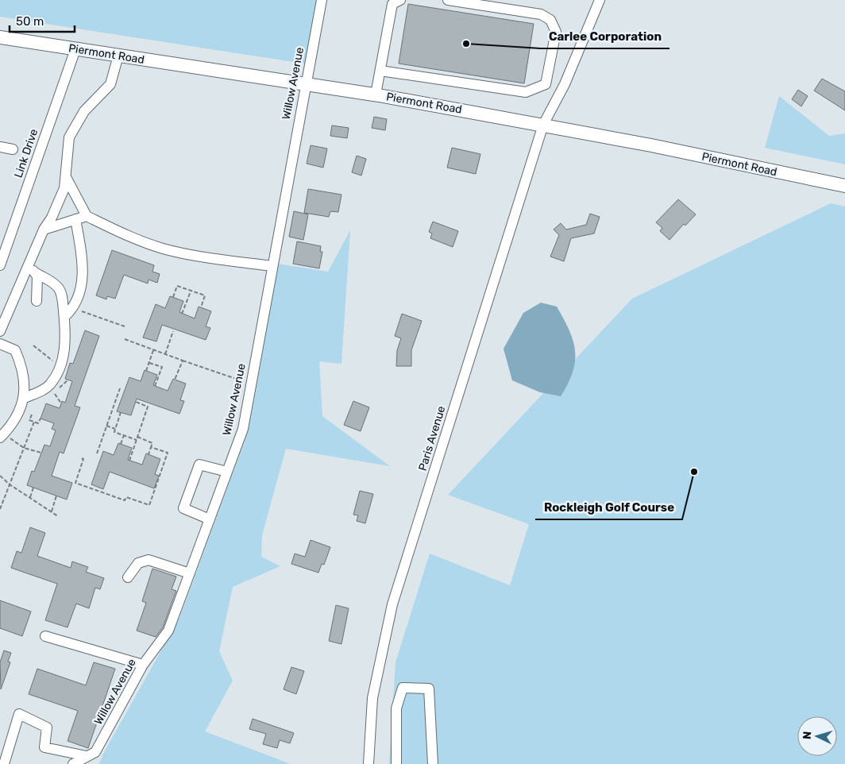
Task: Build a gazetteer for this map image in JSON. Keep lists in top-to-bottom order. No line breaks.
{"streets":{"main road":["Piermont Road"],"street":["Willow Avenue","Link Drive","Paris Avenue"]},"crossings":[["Piermont Road","Willow Avenue"],["Piermont Road","Link Drive"],["Piermont Road","Paris Avenue"]],"places":["Carlee Corporation","Rockleigh Golf Course"],"scale_bar":"50 m","north":"left"}
